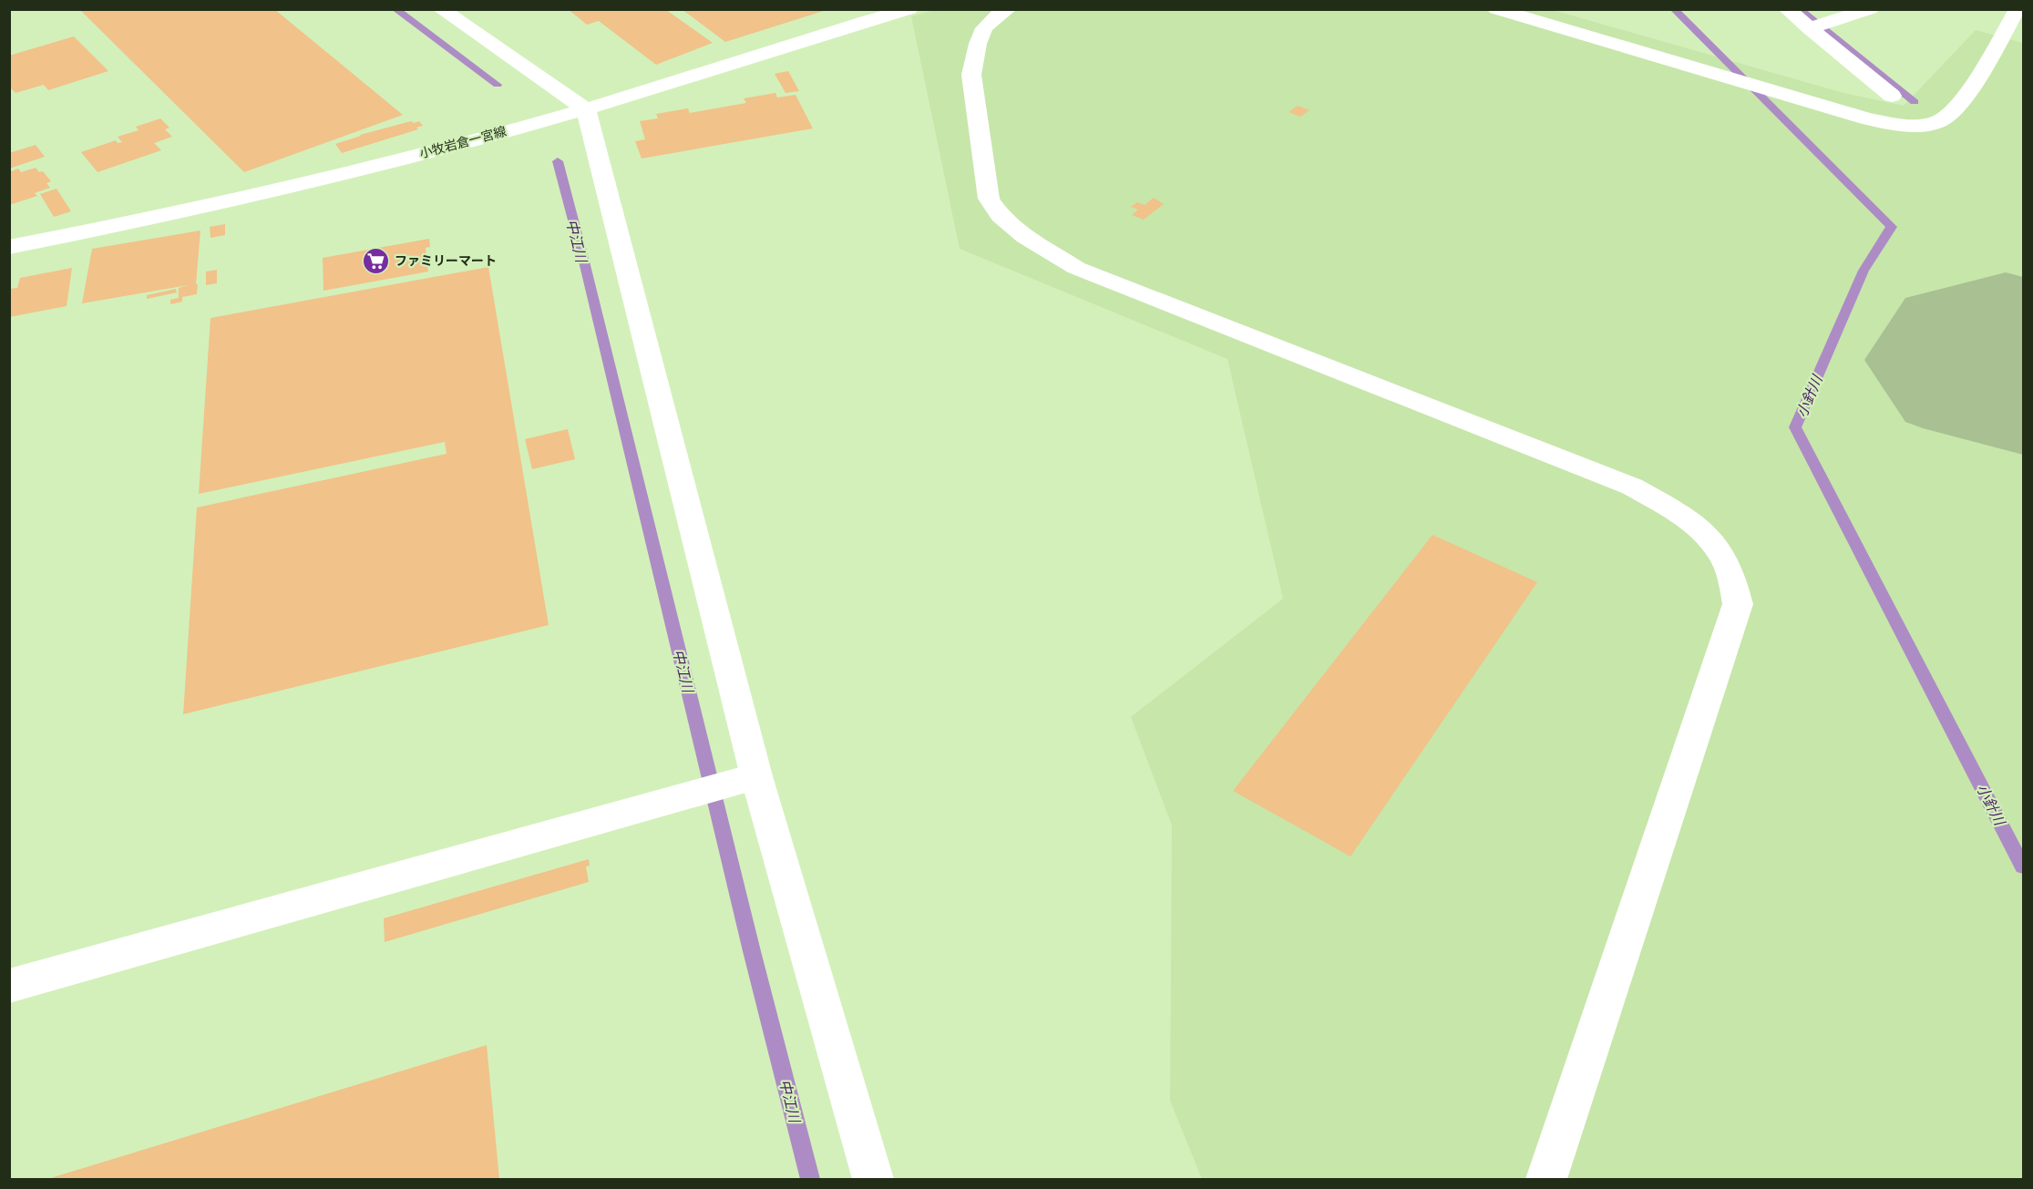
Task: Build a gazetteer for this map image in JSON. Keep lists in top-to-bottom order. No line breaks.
{"streets":{"street":["小牧岩倉一宮線"]},"water":["中江川","小針川"],"places":{"supermarket":["ファミリーマート"]}}
